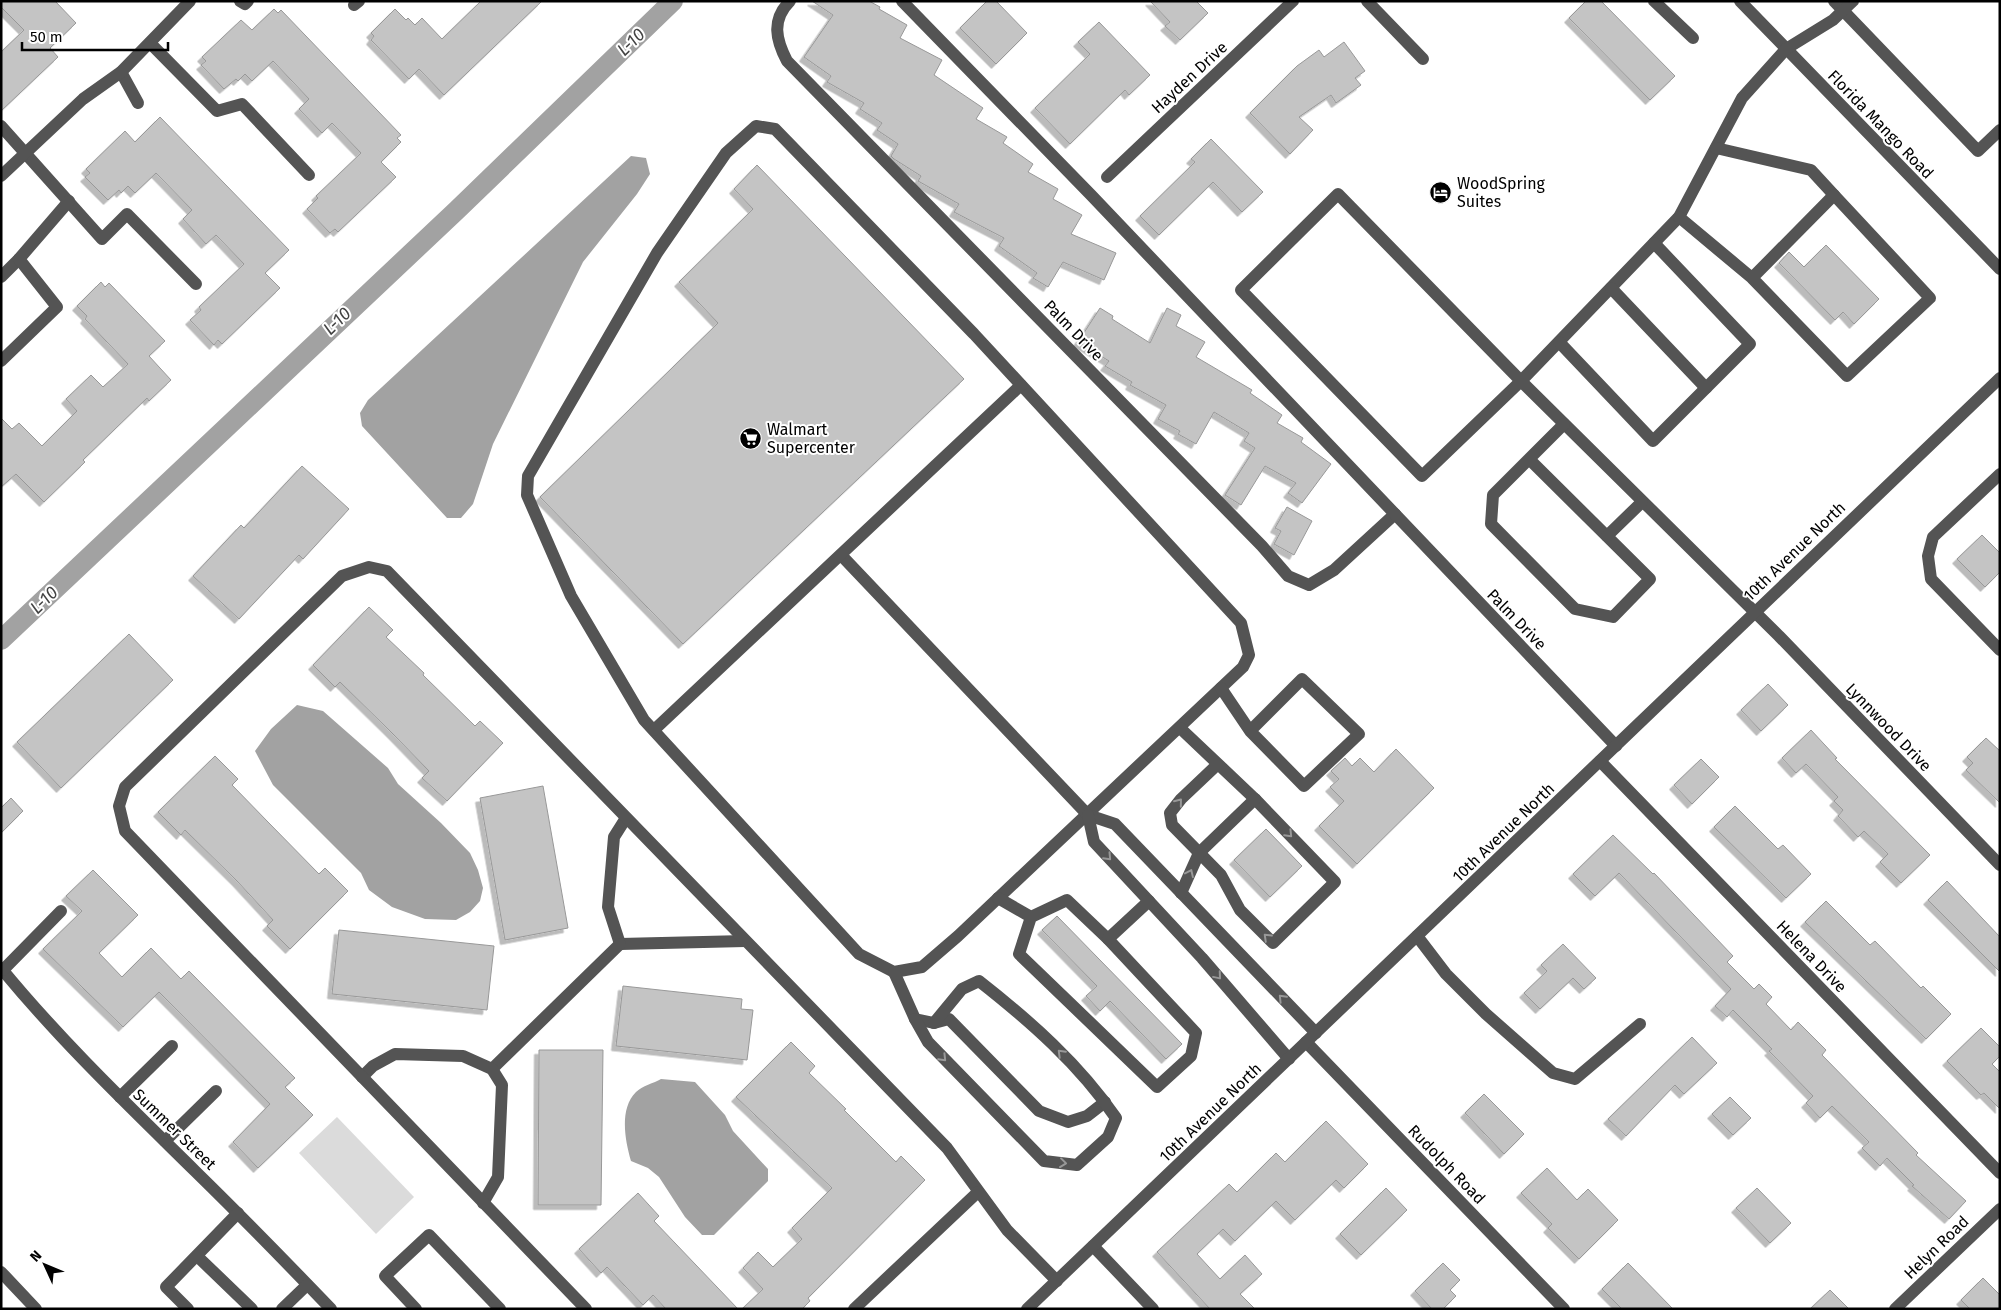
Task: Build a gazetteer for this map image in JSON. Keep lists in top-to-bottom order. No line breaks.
{"streets":{"street":["Hayden Drive","Florida Mango Road","Palm Drive","10th Avenue North","Lynnwood Drive","Helena Drive","Summer Street","Rudolph Road","Helyn Road"]},"crossings":[["Palm Drive","10th Avenue North"],["10th Avenue North","Lynnwood Drive"],["10th Avenue North","Helena Drive"],["10th Avenue North","Rudolph Road"]],"water":["L-10"],"places":{"hotel":["WoodSpring Suites"],"supermarket":["Walmart Supercenter"]},"scale_bar":"50 m","north":"top left"}
